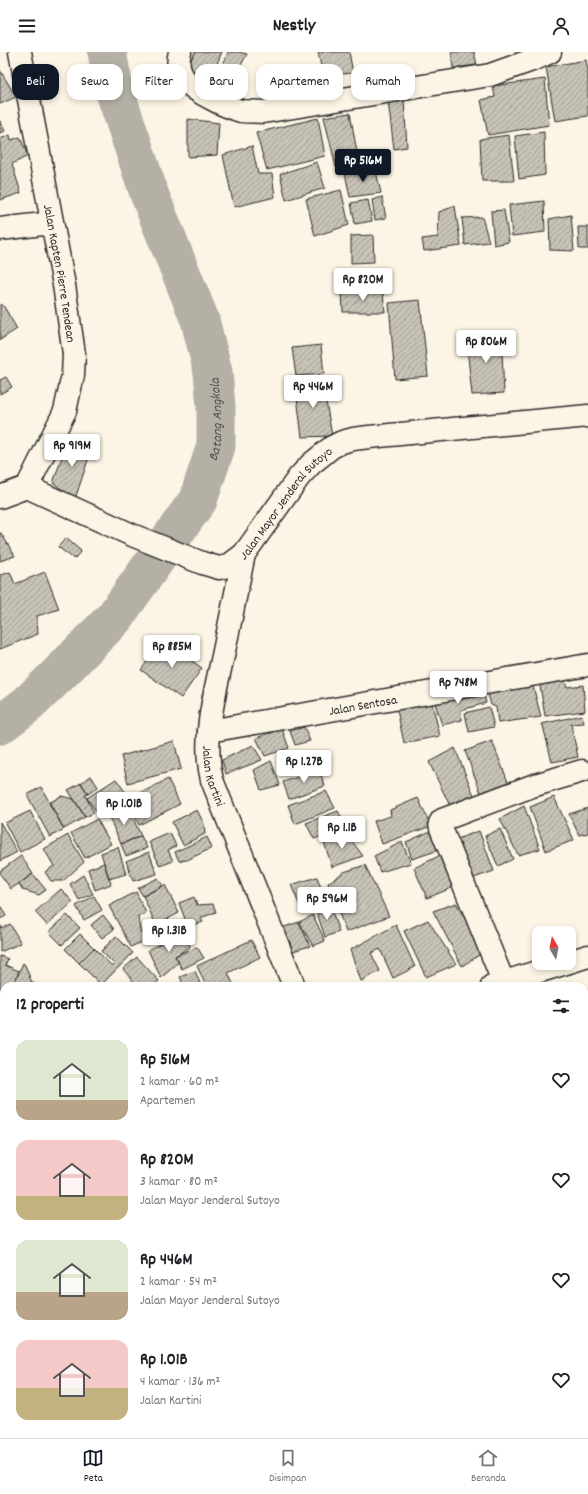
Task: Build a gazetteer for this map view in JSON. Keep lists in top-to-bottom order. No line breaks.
{"streets":{"street":["Jalan Kapten Pierre Tendean","Jalan Mayor Jenderal Sutoyo","Jalan Sentosa","Jalan Kartini"]},"crossings":[["Jalan Kapten Pierre Tendean","Jalan Mayor Jenderal Sutoyo"],["Jalan Mayor Jenderal Sutoyo","Jalan Kartini"],["Jalan Sentosa","Jalan Kartini"]],"water":["Batang Angkola"],"north":"top","page":{"header":"Nestly","chip":["Beli","Sewa","Filter","Baru","Apartemen","Rumah"],"price":["Rp 516M","Rp 820M","Rp 806M","Rp 446M","Rp 919M","Rp 885M","Rp 748M","Rp 1.27B","Rp 1.01B","Rp 1.1B","Rp 596M","Rp 1.31B"],"heading":"12 properti","list":[{"name":"Rp 516M","note":"2 kamar · 60 m² · Apartemen"},{"name":"Rp 820M","note":"3 kamar · 80 m² · Jalan Mayor Jenderal Sutoyo"},{"name":"Rp 446M","note":"2 kamar · 54 m² · Jalan Mayor Jenderal Sutoyo"},{"name":"Rp 1.01B","note":"4 kamar · 136 m² · Jalan Kartini"}],"tabs":["Peta","Disimpan","Beranda"]}}
